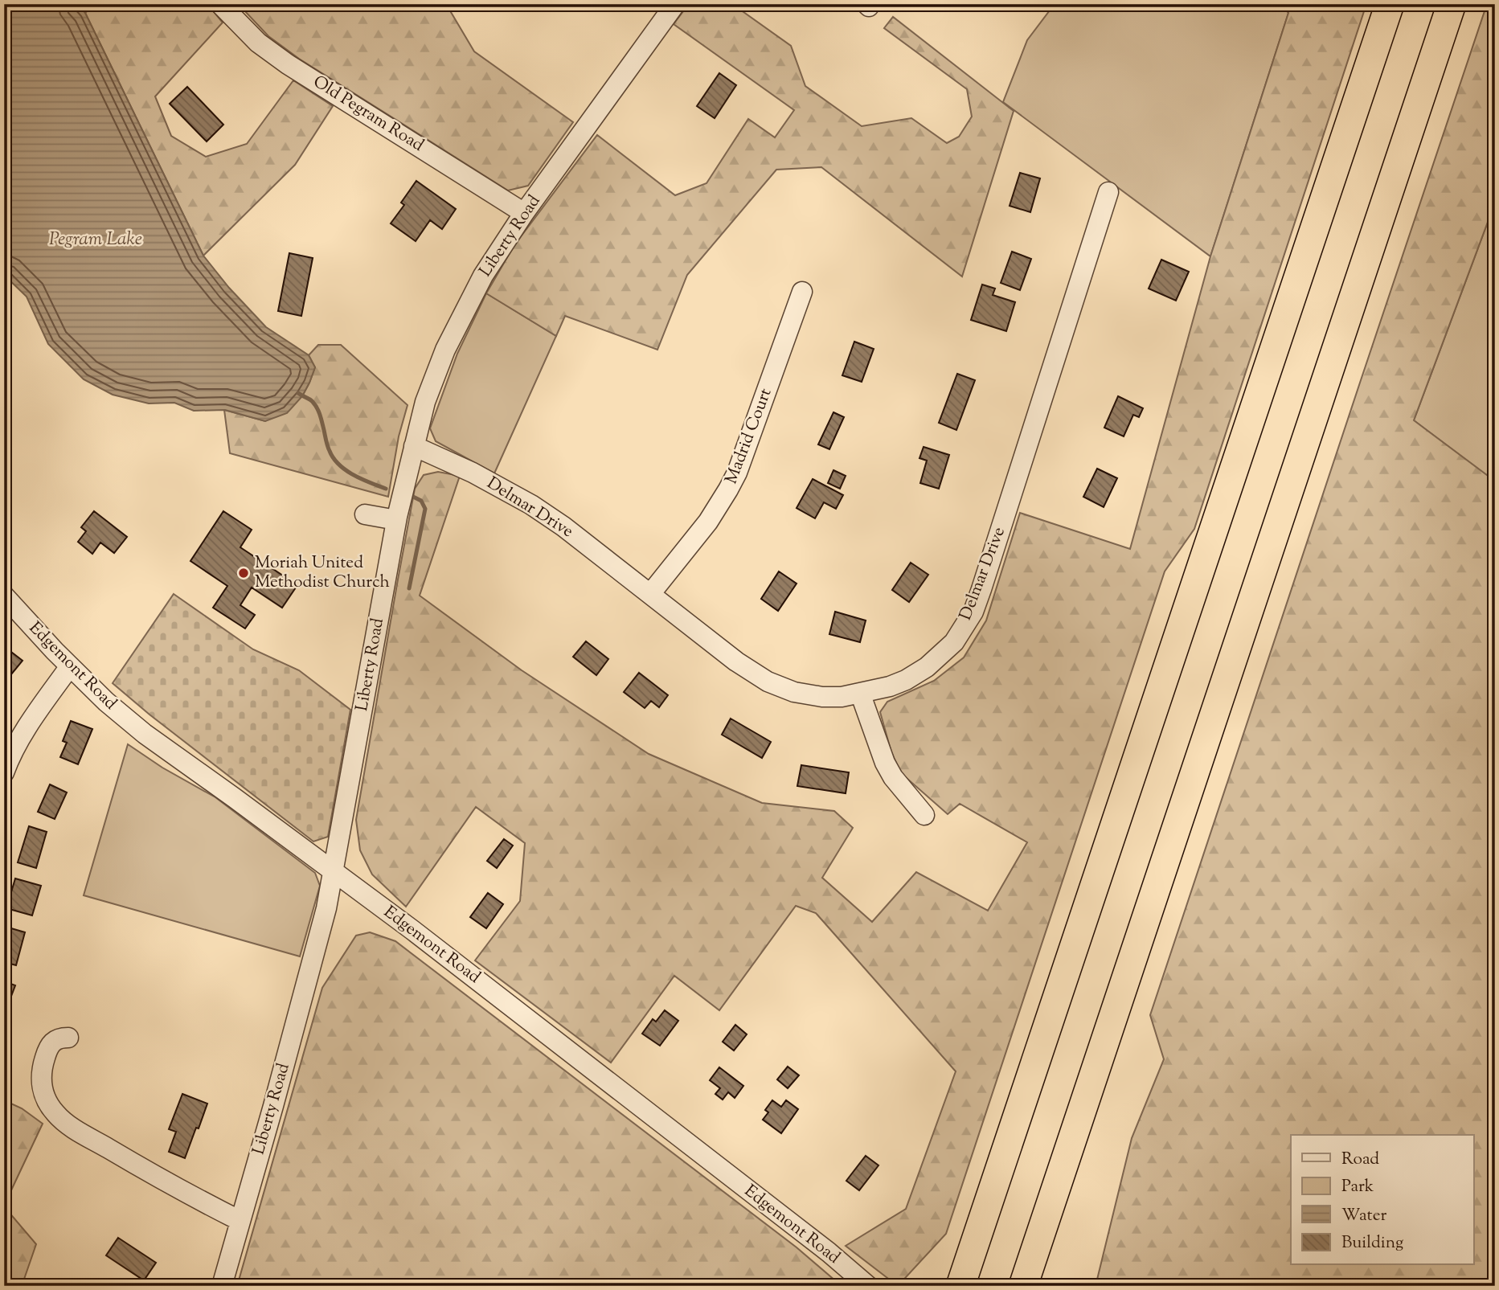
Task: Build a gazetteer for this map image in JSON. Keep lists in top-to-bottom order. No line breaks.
{"streets":{"street":["Old Pegram Road","Liberty Road","Madrid Court","Delmar Drive","Edgemont Road"]},"crossings":[["Old Pegram Road","Liberty Road"],["Liberty Road","Delmar Drive"],["Liberty Road","Edgemont Road"],["Madrid Court","Delmar Drive"]],"water":["Pegram Lake"],"places":["Moriah United Methodist Church"],"legend":["Road","Park","Water","Building"]}
